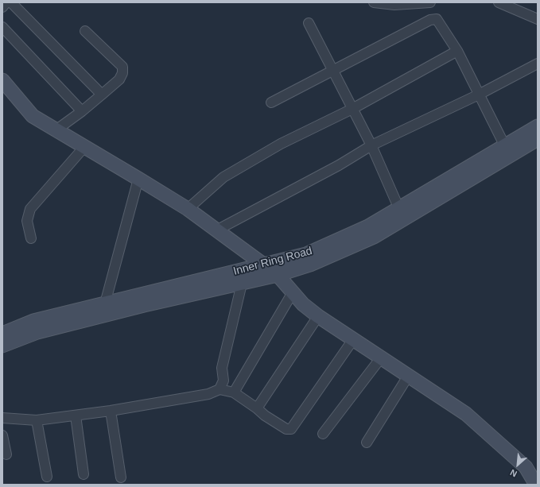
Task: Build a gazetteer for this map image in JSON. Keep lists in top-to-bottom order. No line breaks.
{"streets":{"main road":["Inner Ring Road"]},"north":"bottom left"}
